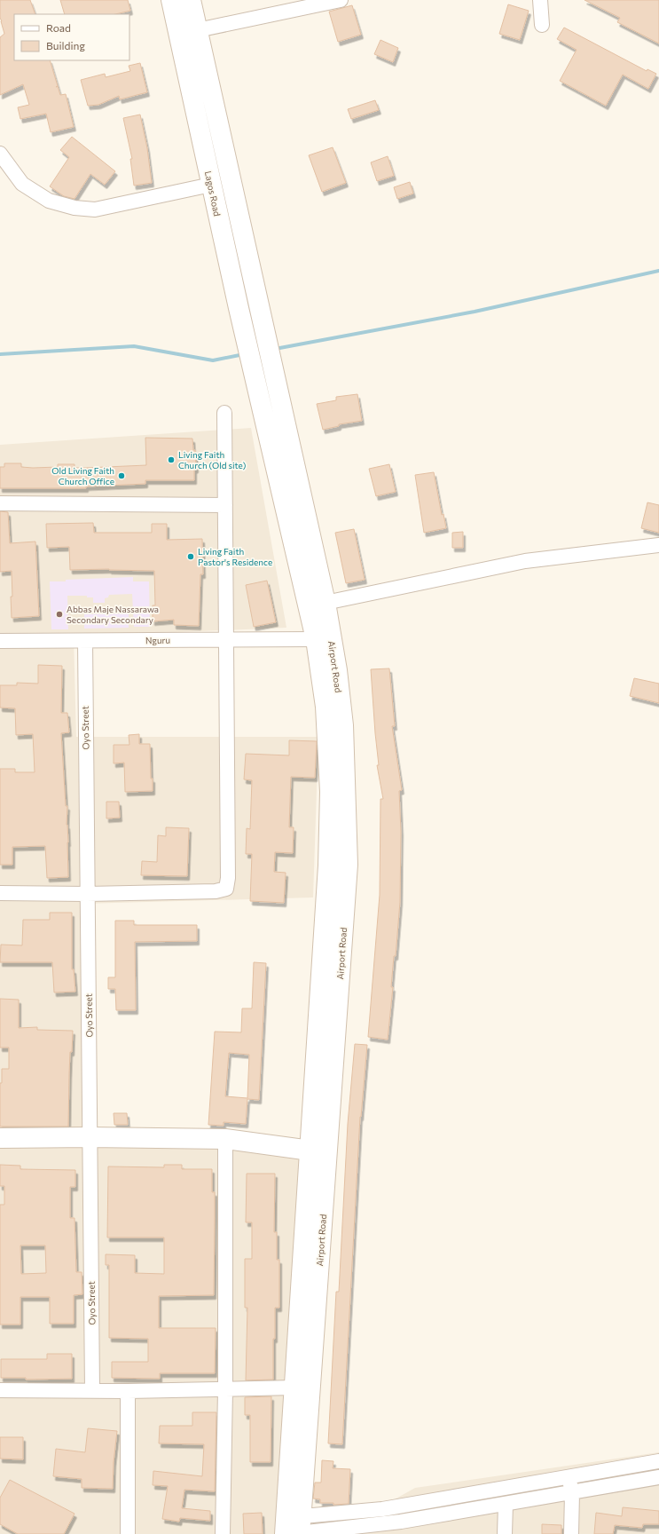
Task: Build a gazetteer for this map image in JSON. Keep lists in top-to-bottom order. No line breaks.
{"streets":{"main road":["Lagos Road","Airport Road"],"street":["Nguru","Oyo Street"]},"crossings":[["Lagos Road","Airport Road"],["Nguru","Airport Road"],["Nguru","Oyo Street"]],"places":["Living Faith Church (Old site)","Old Living Faith Church Office","Living Faith Pastor's Residence","Abbas Maje Nassarawa Secondary Secondary"],"legend":["Road","Building"]}
